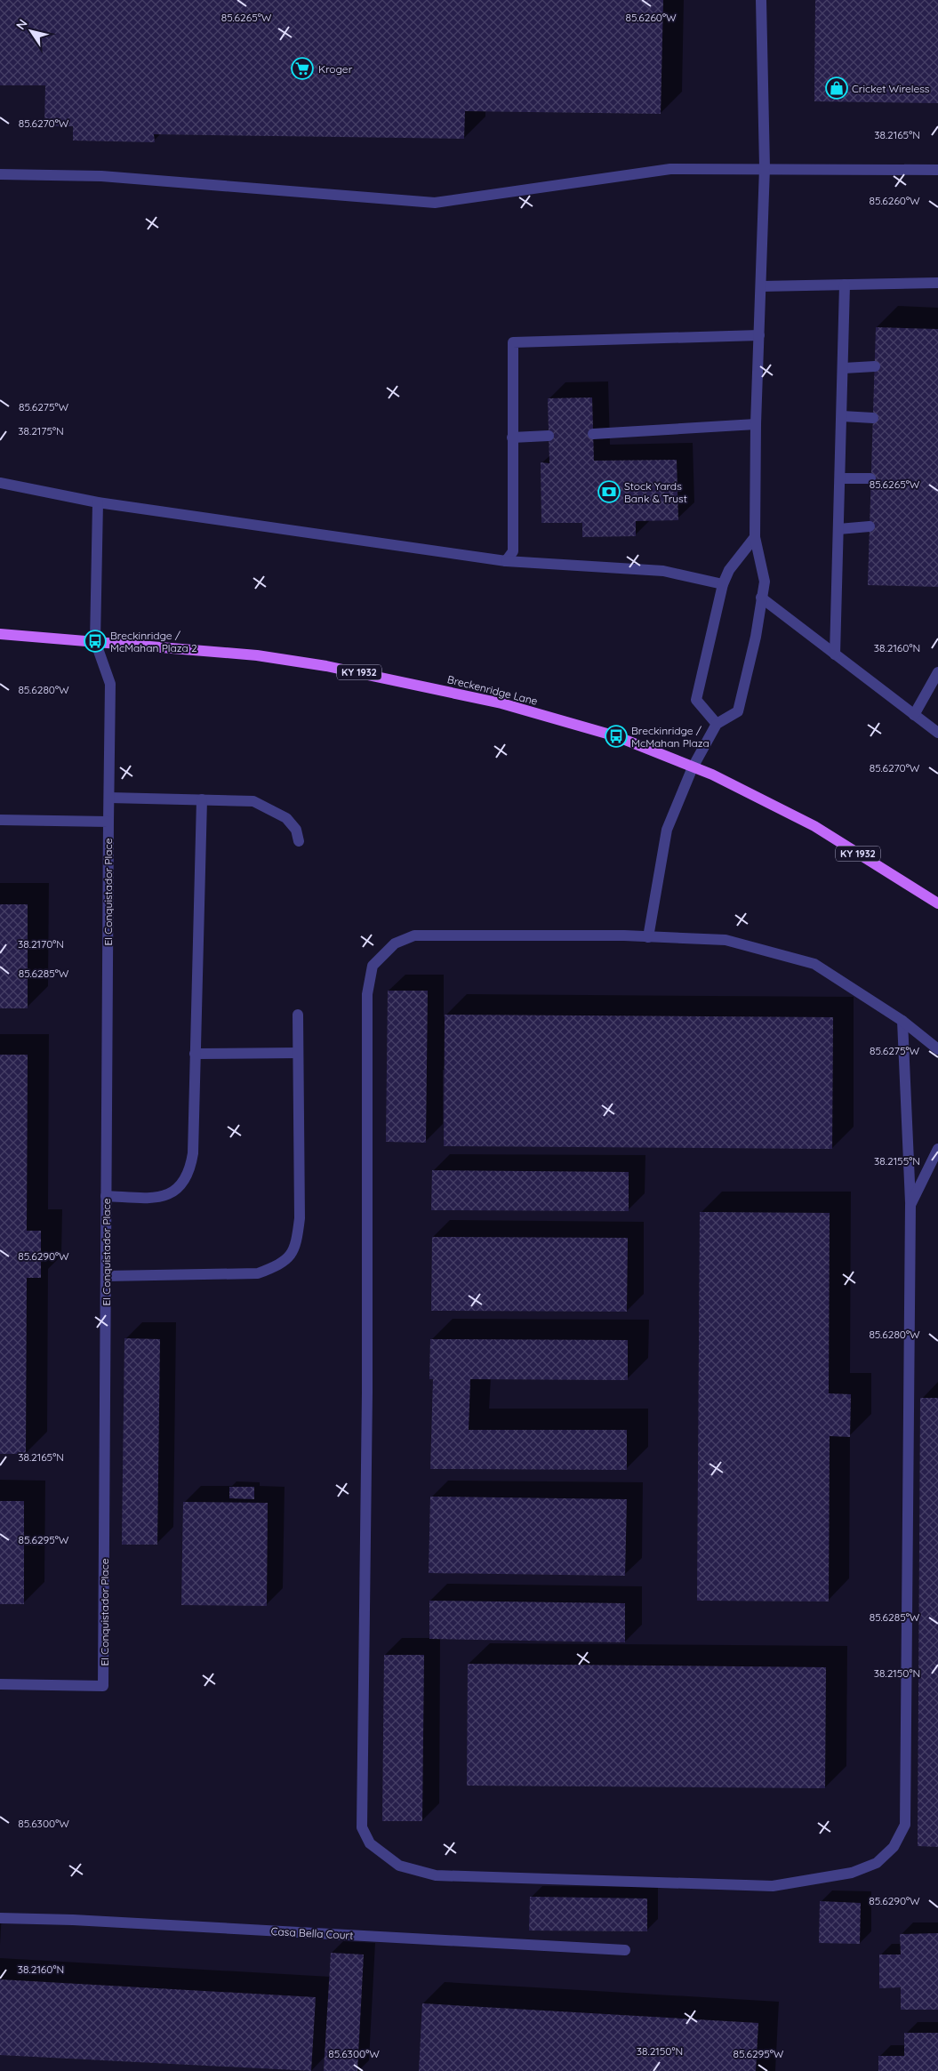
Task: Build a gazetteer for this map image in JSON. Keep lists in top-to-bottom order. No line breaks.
{"streets":{"main road":["KY 1932","Breckenridge Lane"],"street":["El Conquistador Place","Casa Bella Court"]},"crossings":[["Breckenridge Lane","El Conquistador Place"]],"places":{"supermarket":["Kroger"],"shop":["Cricket Wireless"],"bank":["Stock Yards Bank & Trust"],"bus stop":["Breckinridge / McMahan Plaza 2","Breckinridge / McMahan Plaza"]},"north":"top left","coordinates":["85.6265°W","85.6260°W","85.6270°W","38.2165°N","85.6275°W","38.2175°N","38.2160°N","85.6280°W","38.2170°N","85.6285°W","38.2155°N","85.6290°W","85.6295°W","38.2150°N","85.6300°W"]}
